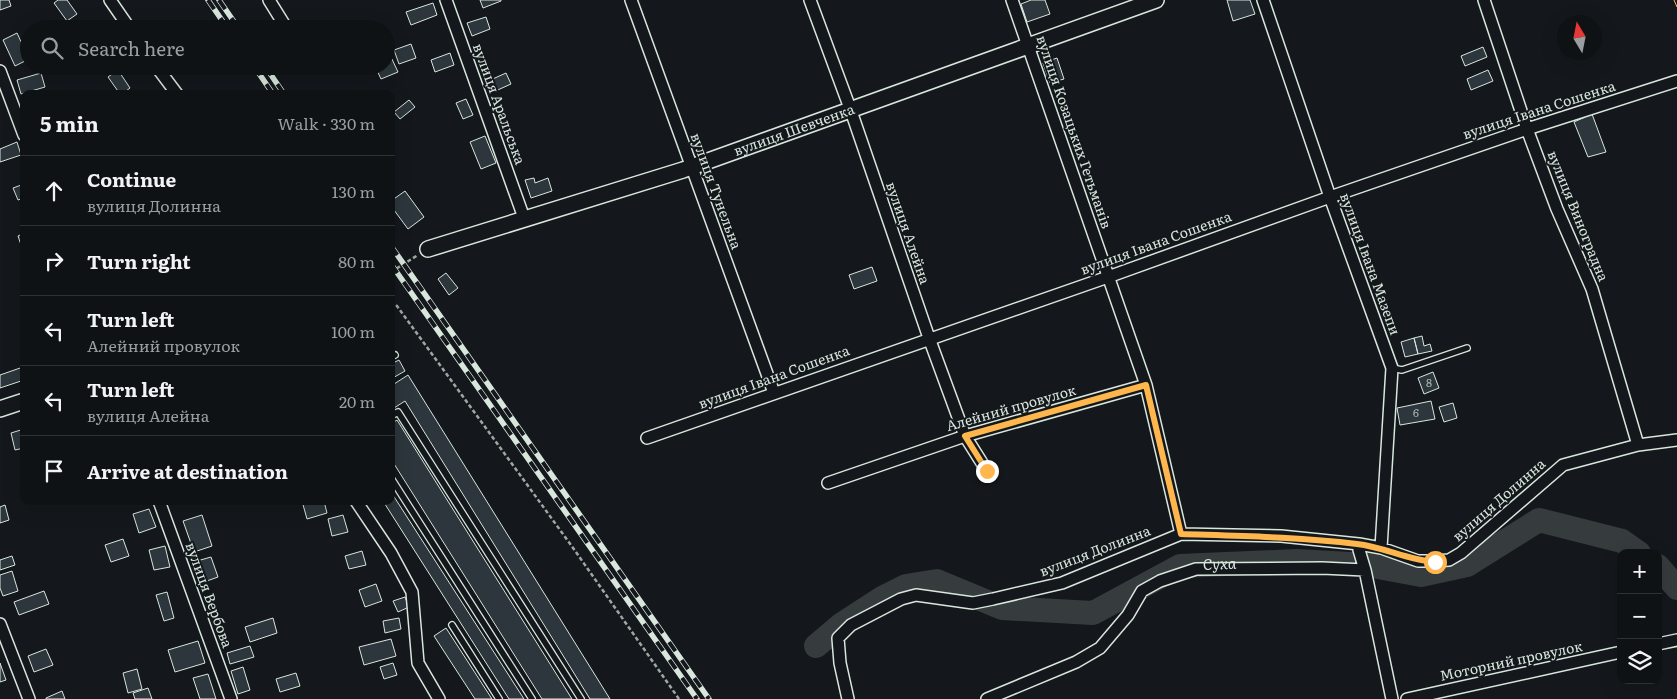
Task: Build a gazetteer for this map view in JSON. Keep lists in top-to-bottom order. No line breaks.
{"streets":{"street":["вулиця Аральська","вулиця Івана Сошенка","вулиця Шевченка","вулиця Козацьких Гетьманів","вулиця Тунельна","вулиця Виноградна","вулиця Алейна","вулиця Івана Мазепи","Алейний провулок","вулиця Долинна","вулиця Вербова","Моторний провулок"]},"crossings":[["вулиця Аральська","вулиця Шевченка"],["вулиця Івана Сошенка","вулиця Козацьких Гетьманів"],["вулиця Івана Сошенка","вулиця Тунельна"],["вулиця Івана Сошенка","вулиця Виноградна"],["вулиця Івана Сошенка","вулиця Алейна"],["вулиця Івана Сошенка","вулиця Івана Мазепи"],["вулиця Шевченка","вулиця Козацьких Гетьманів"],["вулиця Шевченка","вулиця Тунельна"],["вулиця Шевченка","вулиця Алейна"],["вулиця Козацьких Гетьманів","Алейний провулок"],["вулиця Козацьких Гетьманів","вулиця Долинна"],["вулиця Виноградна","вулиця Долинна"],["вулиця Алейна","Алейний провулок"],["вулиця Івана Мазепи","вулиця Долинна"]],"water":["Суха"],"house_numbers":["8","6"],"north":"top","page":{"search":"Search here","heading":["5 min","Walk · 330 m"],"list":[["Continue","вулиця Долинна","130 m"],["Turn right","80 m"],["Turn left","Алейний провулок","100 m"],["Turn left","вулиця Алейна","20 m"],"Arrive at destination"],"map_buttons":["+","−"]}}
